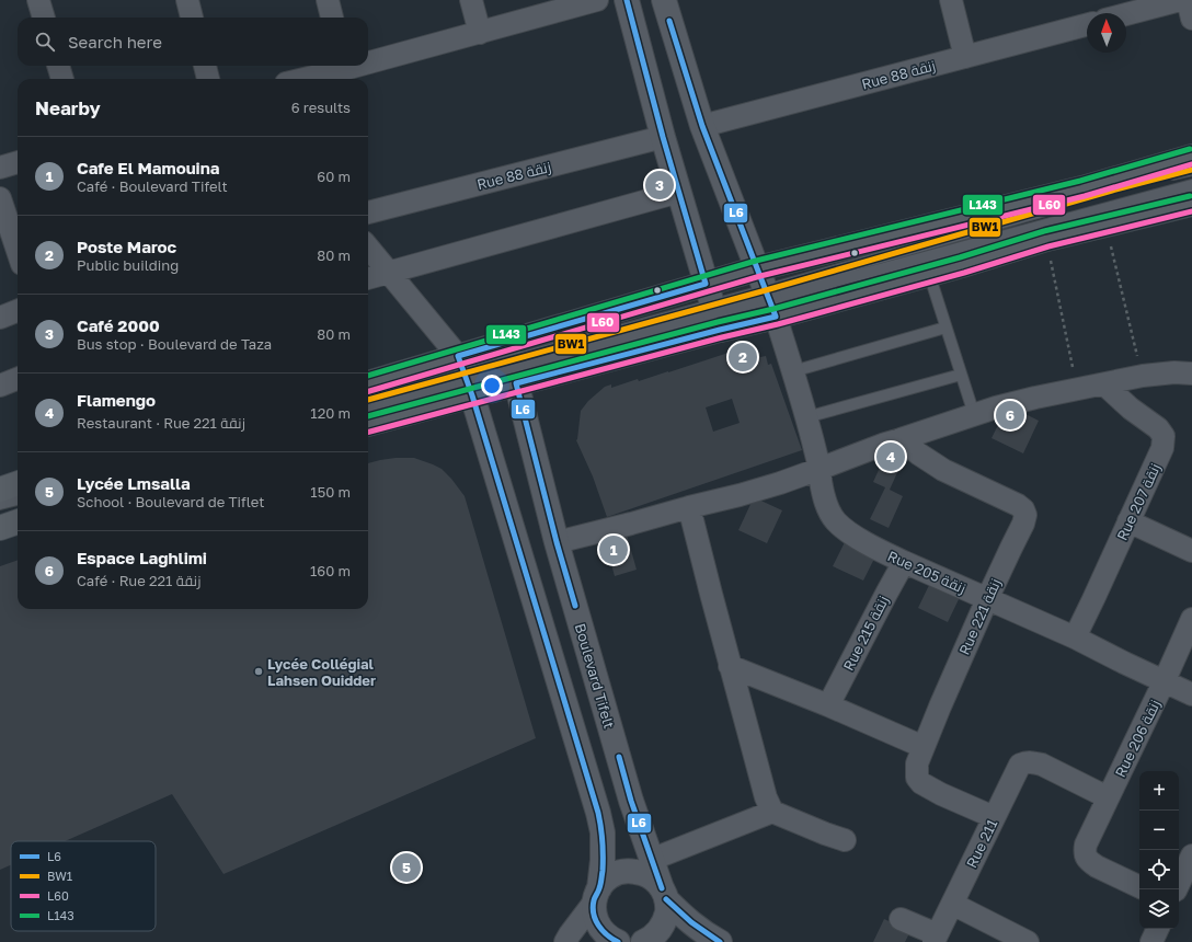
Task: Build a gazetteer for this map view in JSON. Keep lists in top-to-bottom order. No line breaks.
{"streets":{"street":["Rue 88 زنقة","Rue 207 زنقة","Rue 205 زنقة","Rue 221 زنقة","Rue 215 زنقة","Boulevard Tifelt","Rue 206 زنقة","Rue 211"]},"crossings":[["Rue 207 زنقة","Rue 205 زنقة"],["Rue 205 زنقة","Rue 221 زنقة"],["Rue 205 زنقة","Rue 215 زنقة"],["Rue 205 زنقة","Rue 206 زنقة"],["Rue 221 زنقة","Rue 211"],["Rue 206 زنقة","Rue 211"]],"places":["Lycée Collégial Lahsen Ouidder"],"lines":["transit line L6","transit line L143","transit line L60","transit line BW1"],"legend":["L6","BW1","L60","L143"],"north":"top","page":{"search":"Search here","heading":["Nearby","6 results"],"list":[{"mark":"1","name":"Cafe El Mamouina","note":"Café · Boulevard Tifelt","value":"60 m"},{"mark":"2","name":"Poste Maroc","note":"Public building","value":"80 m"},{"mark":"3","name":"Café 2000","note":"Bus stop · Boulevard de Taza","value":"80 m"},{"mark":"4","name":"Flamengo","note":"Restaurant · Rue 221 زنقة","value":"120 m"},{"mark":"5","name":"Lycée Lmsalla","note":"School · Boulevard de Tiflet","value":"150 m"},{"mark":"6","name":"Espace Laghlimi","note":"Café · Rue 221 زنقة","value":"160 m"}],"pins":["3","2","6","4","1","5"],"map_buttons":["+","−"]}}
